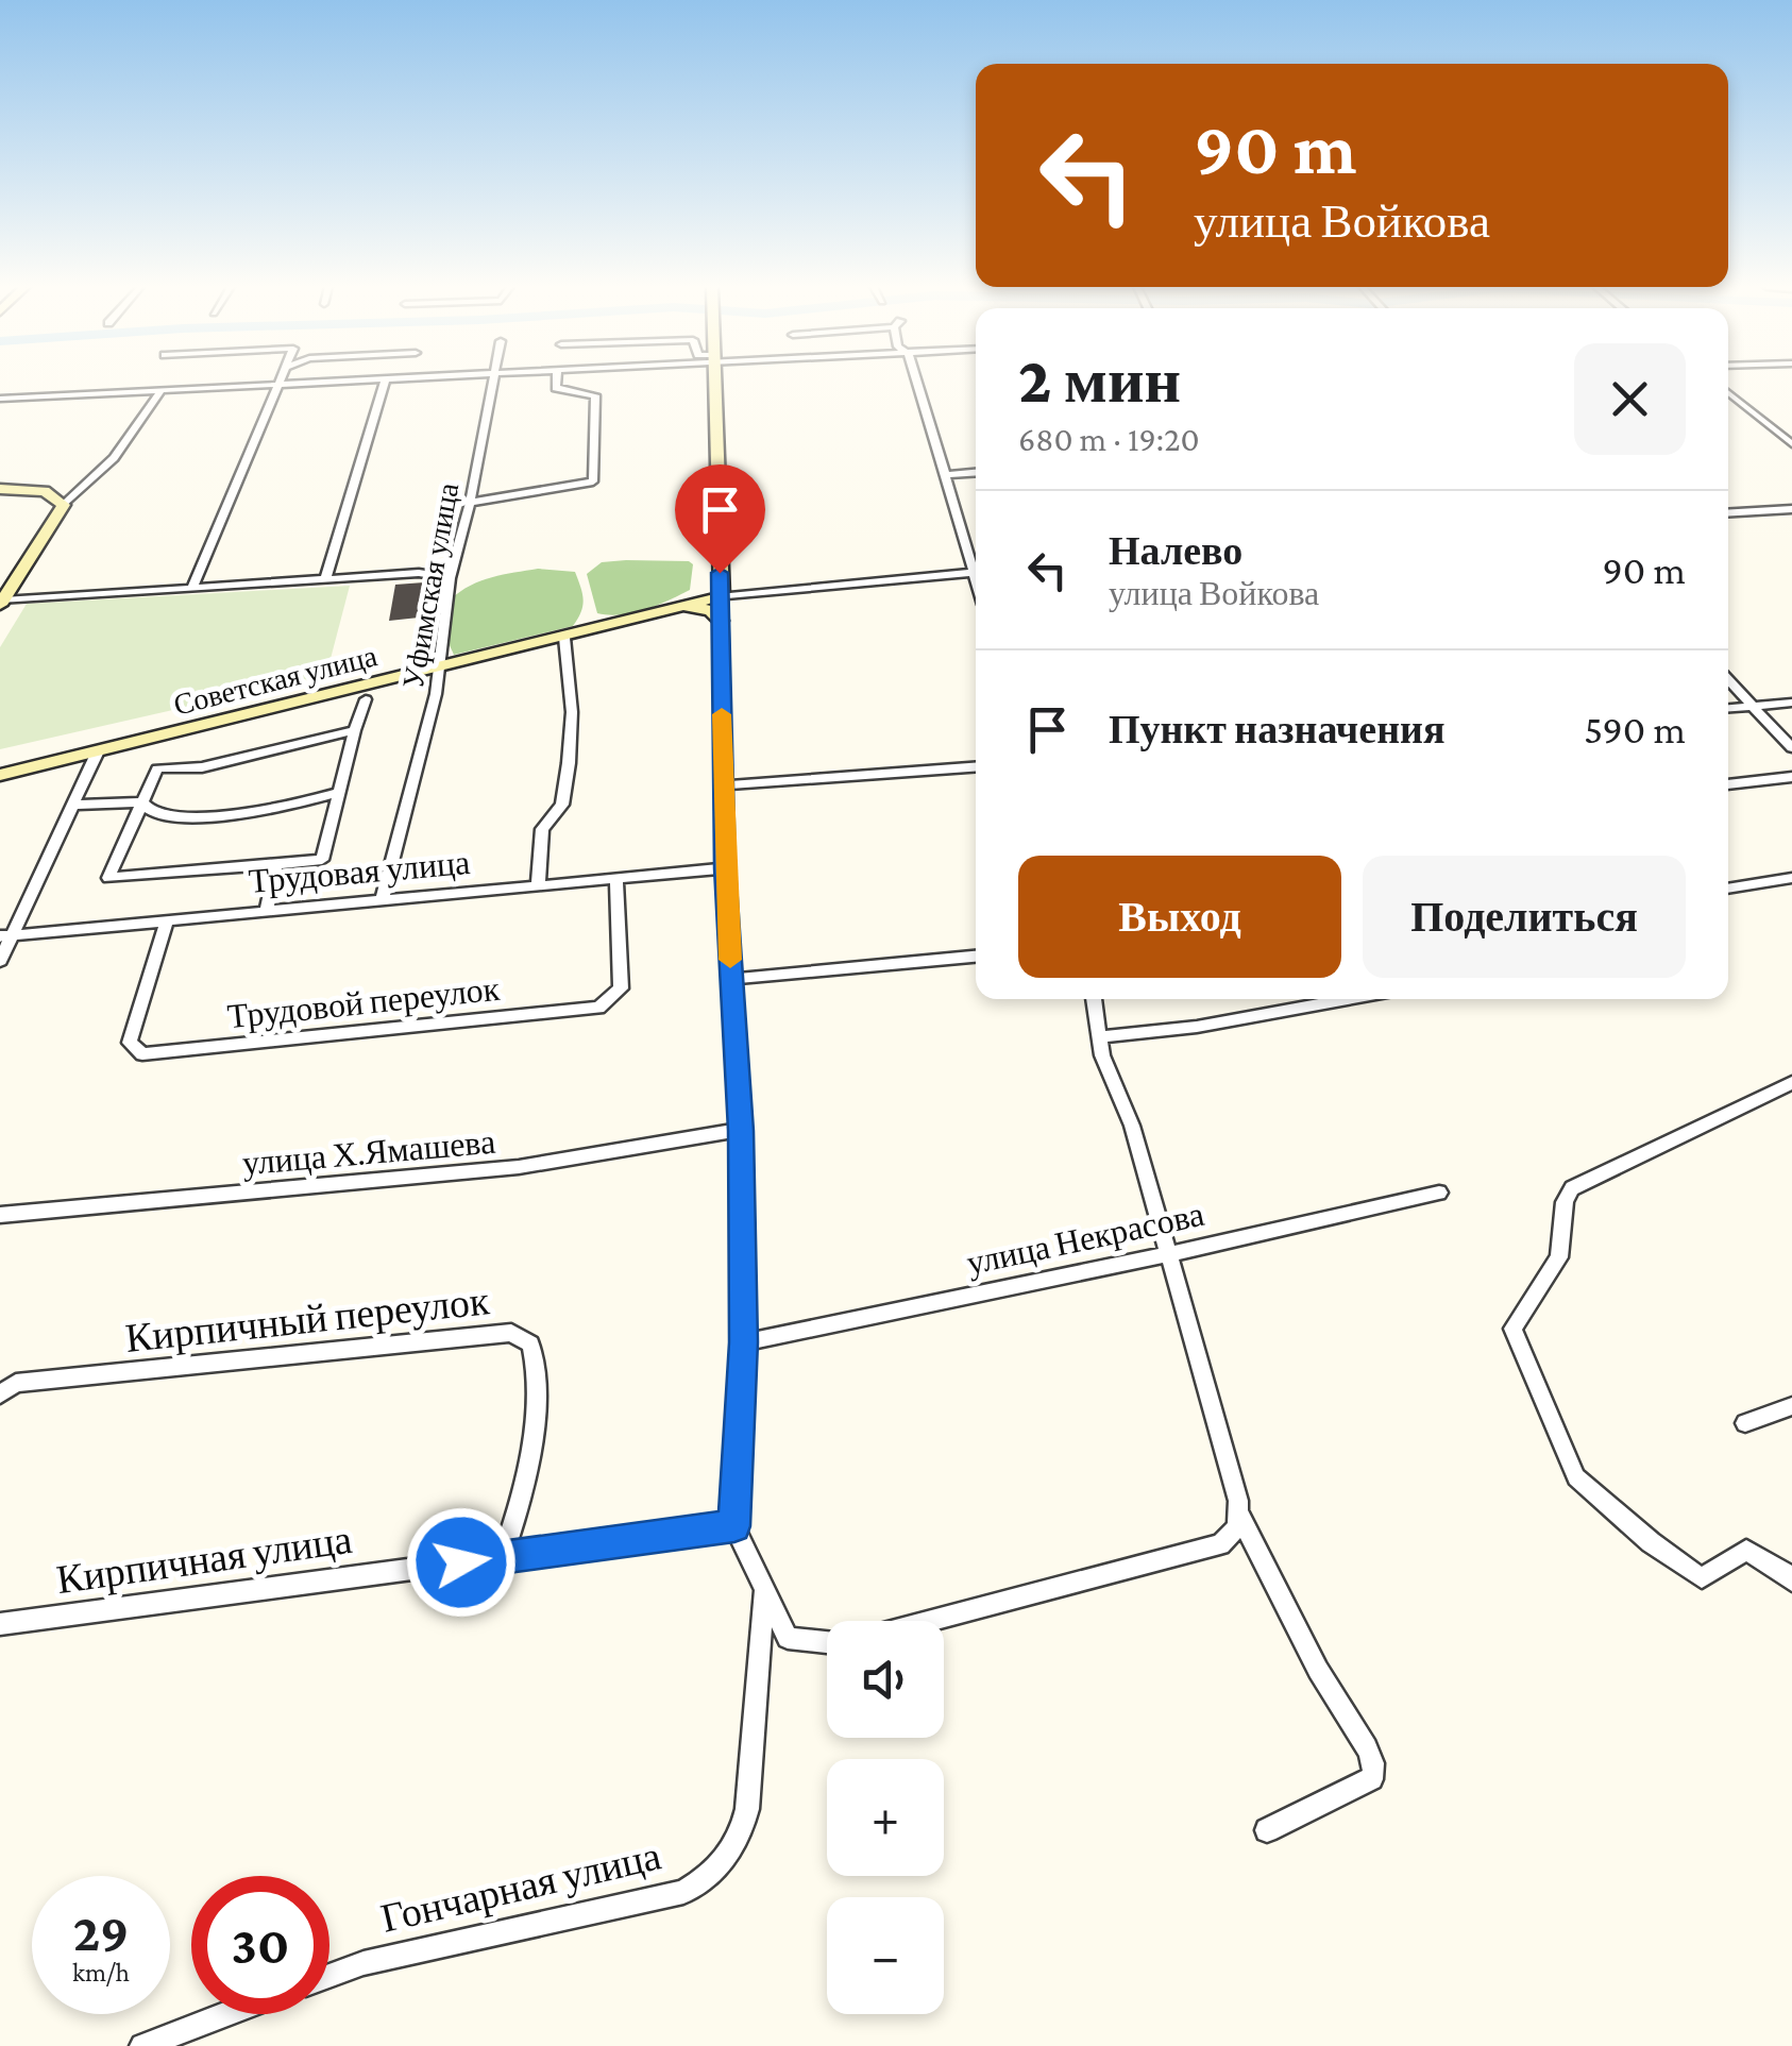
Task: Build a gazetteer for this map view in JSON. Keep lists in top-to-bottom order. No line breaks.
{"streets":{"main road":["Советская улица"],"street":["Уфимская улица","Трудовая улица","Трудовой переулок","улица Х.Ямашева","улица Некрасова","Кирпичный переулок","Кирпичная улица","Гончарная улица"]},"crossings":[["Уфимская улица","Советская улица"],["Уфимская улица","Трудовая улица"],["Трудовая улица","Трудовой переулок"],["Кирпичный переулок","Кирпичная улица"]],"page":{"turn":["90 m","улица Войкова"],"heading":["2 мин","680 m · 19:20"],"list":[{"name":"Налево","note":"улица Войкова","value":"90 m"},{"name":"Пункт назначения","value":"590 m"}],"buttons":["Выход","Поделиться"],"map_buttons":["+","−"],"speed":"29 km/h","limit":"30"}}
